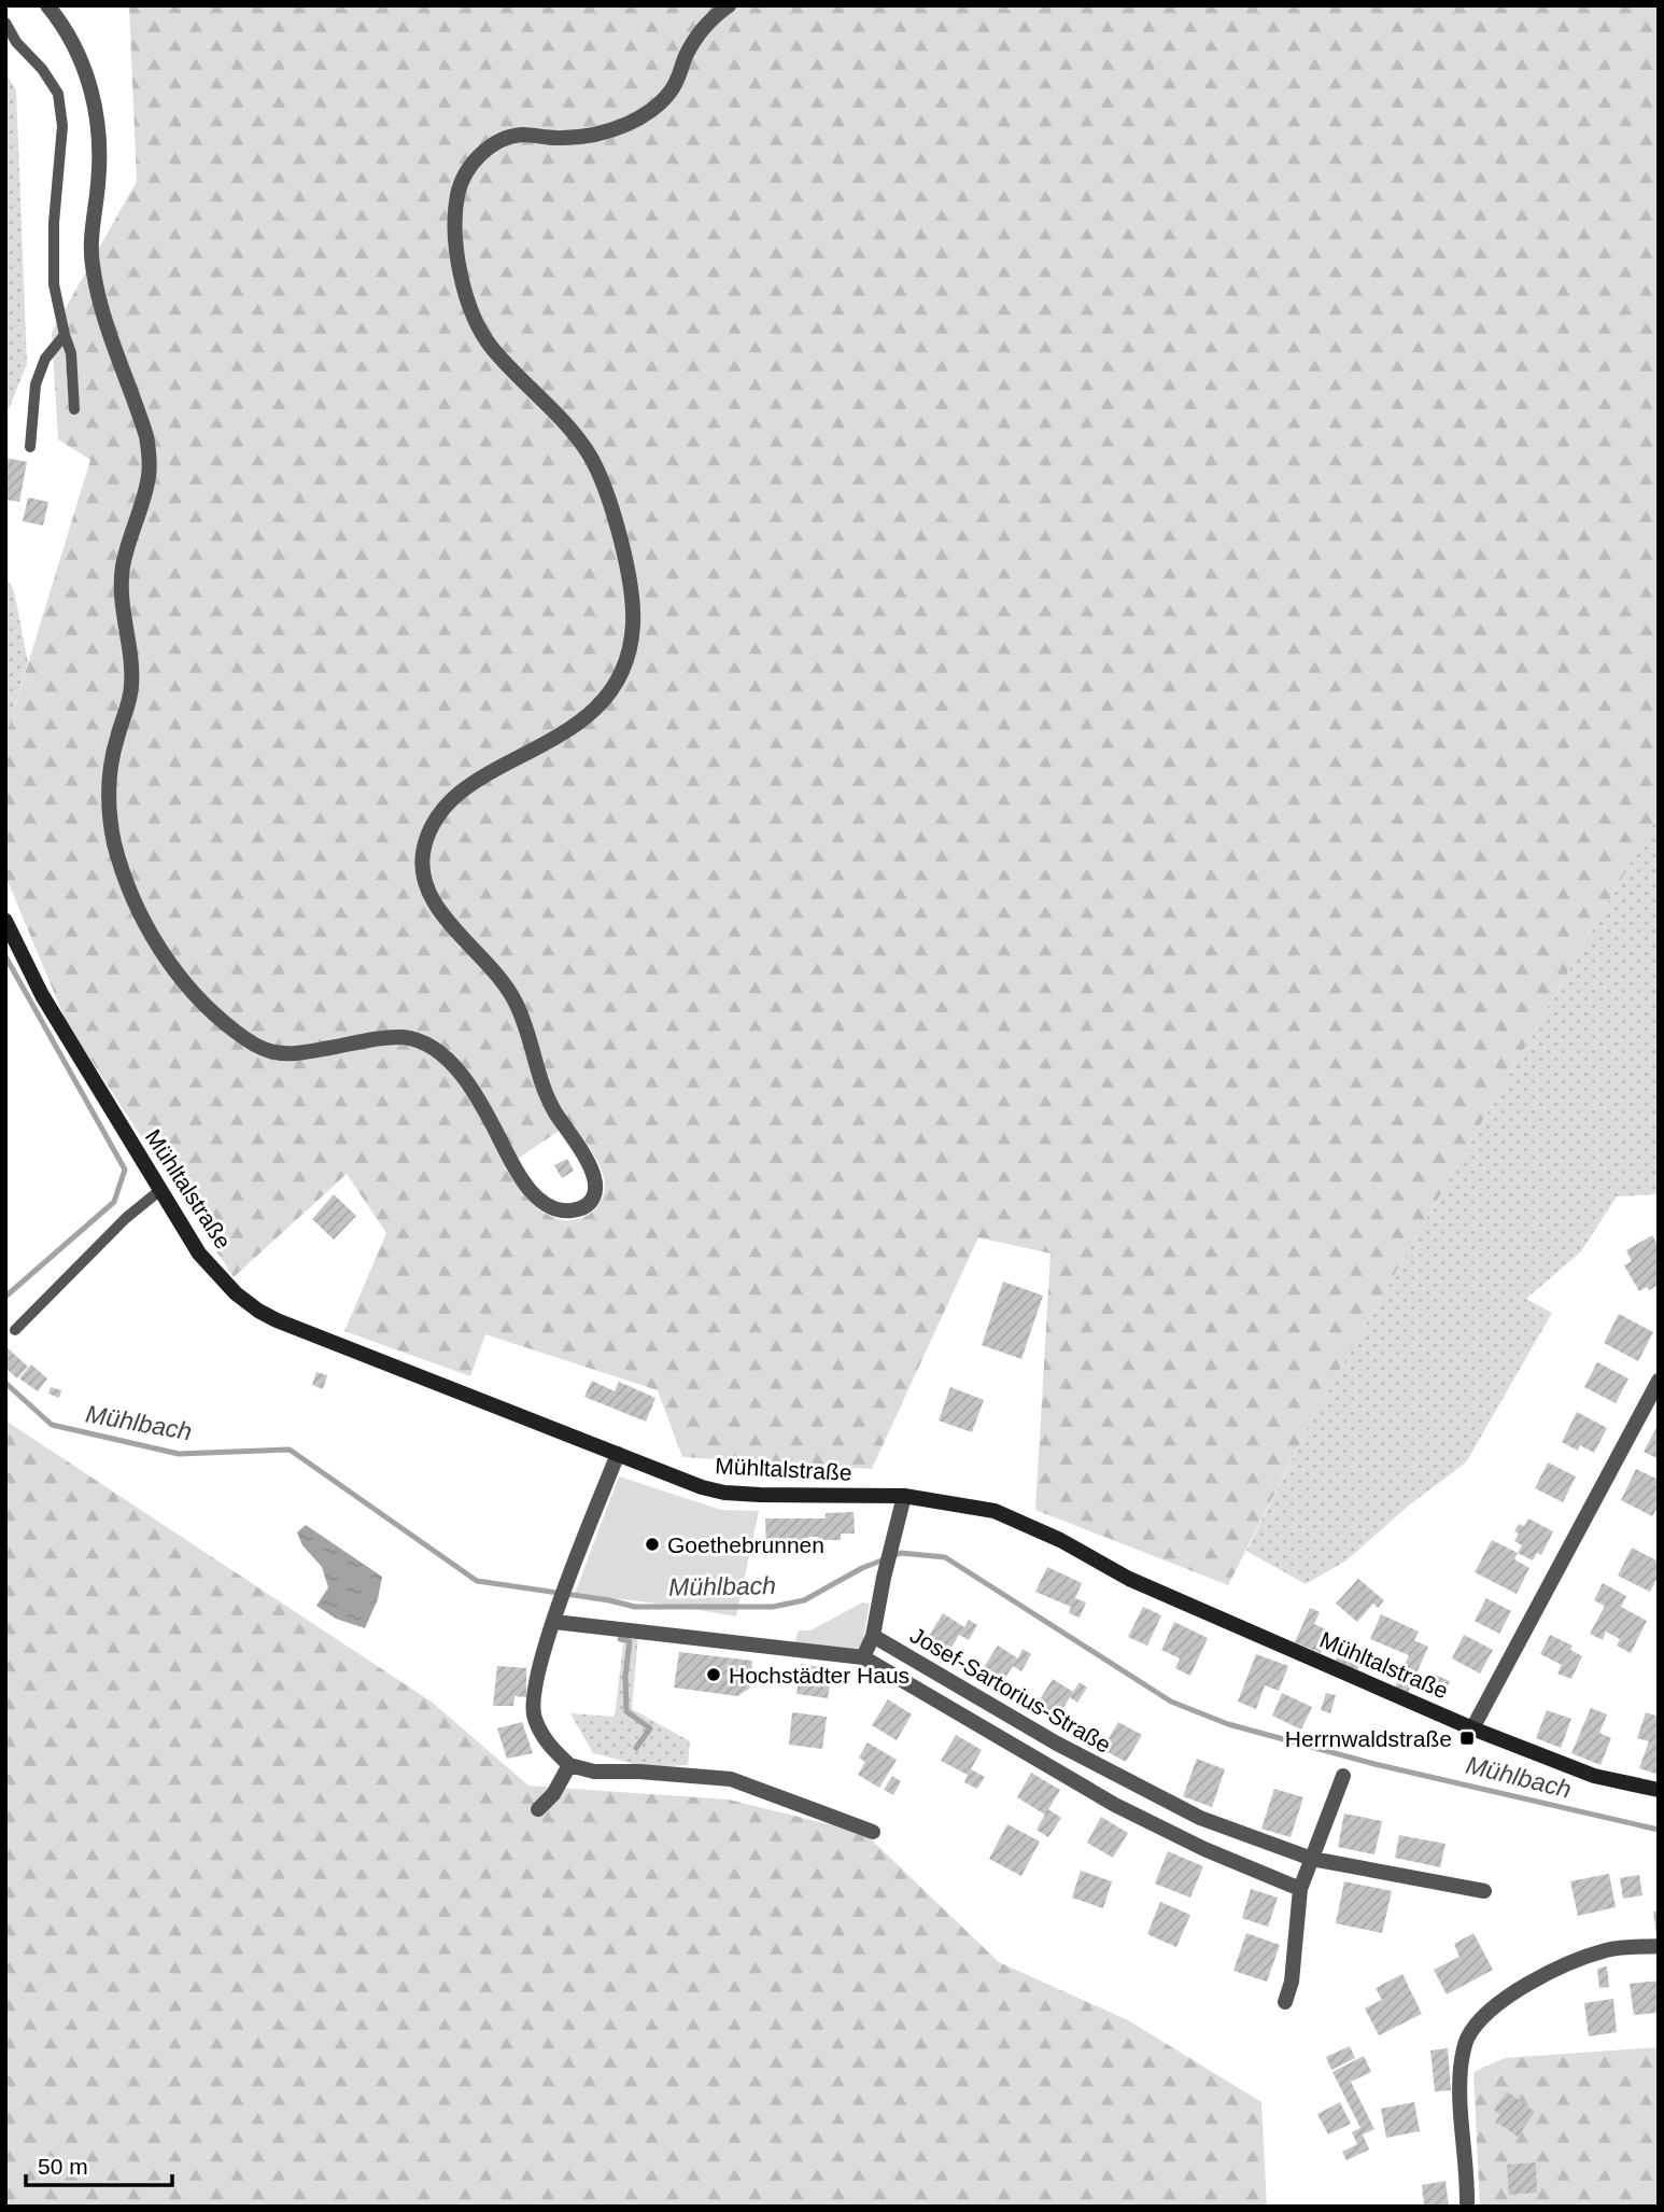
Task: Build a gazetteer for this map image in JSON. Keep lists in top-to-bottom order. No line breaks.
{"streets":{"main road":["Mühltalstraße"],"street":["Josef-Sartorius-Straße"]},"water":["Mühlbach"],"places":{"other":["Goethebrunnen","Hochstädter Haus"],"transit":["Herrnwaldstraße"]},"scale_bar":"50 m"}
